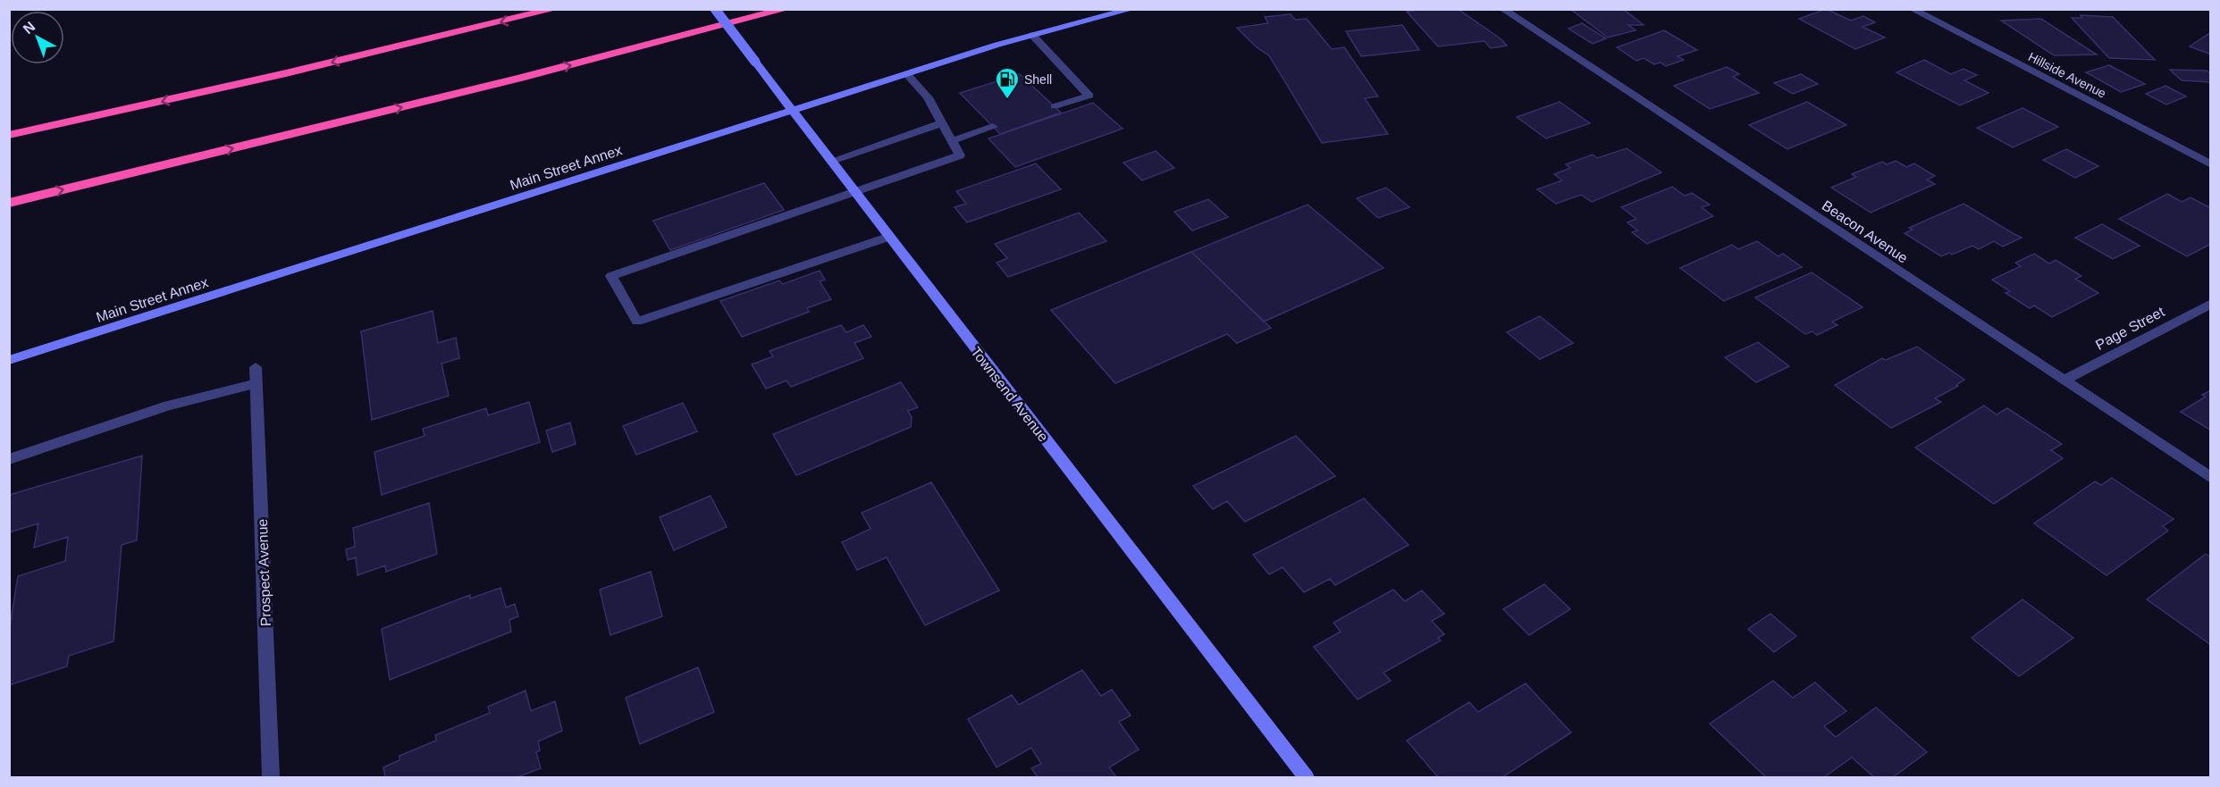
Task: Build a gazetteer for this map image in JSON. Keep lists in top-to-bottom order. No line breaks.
{"streets":{"main road":["Main Street Annex","Townsend Avenue"],"street":["Hillside Avenue","Beacon Avenue","Page Street","Prospect Avenue"]},"crossings":[["Main Street Annex","Townsend Avenue"],["Beacon Avenue","Page Street"]],"places":{"fuel station":["Shell"]},"north":"top left"}
